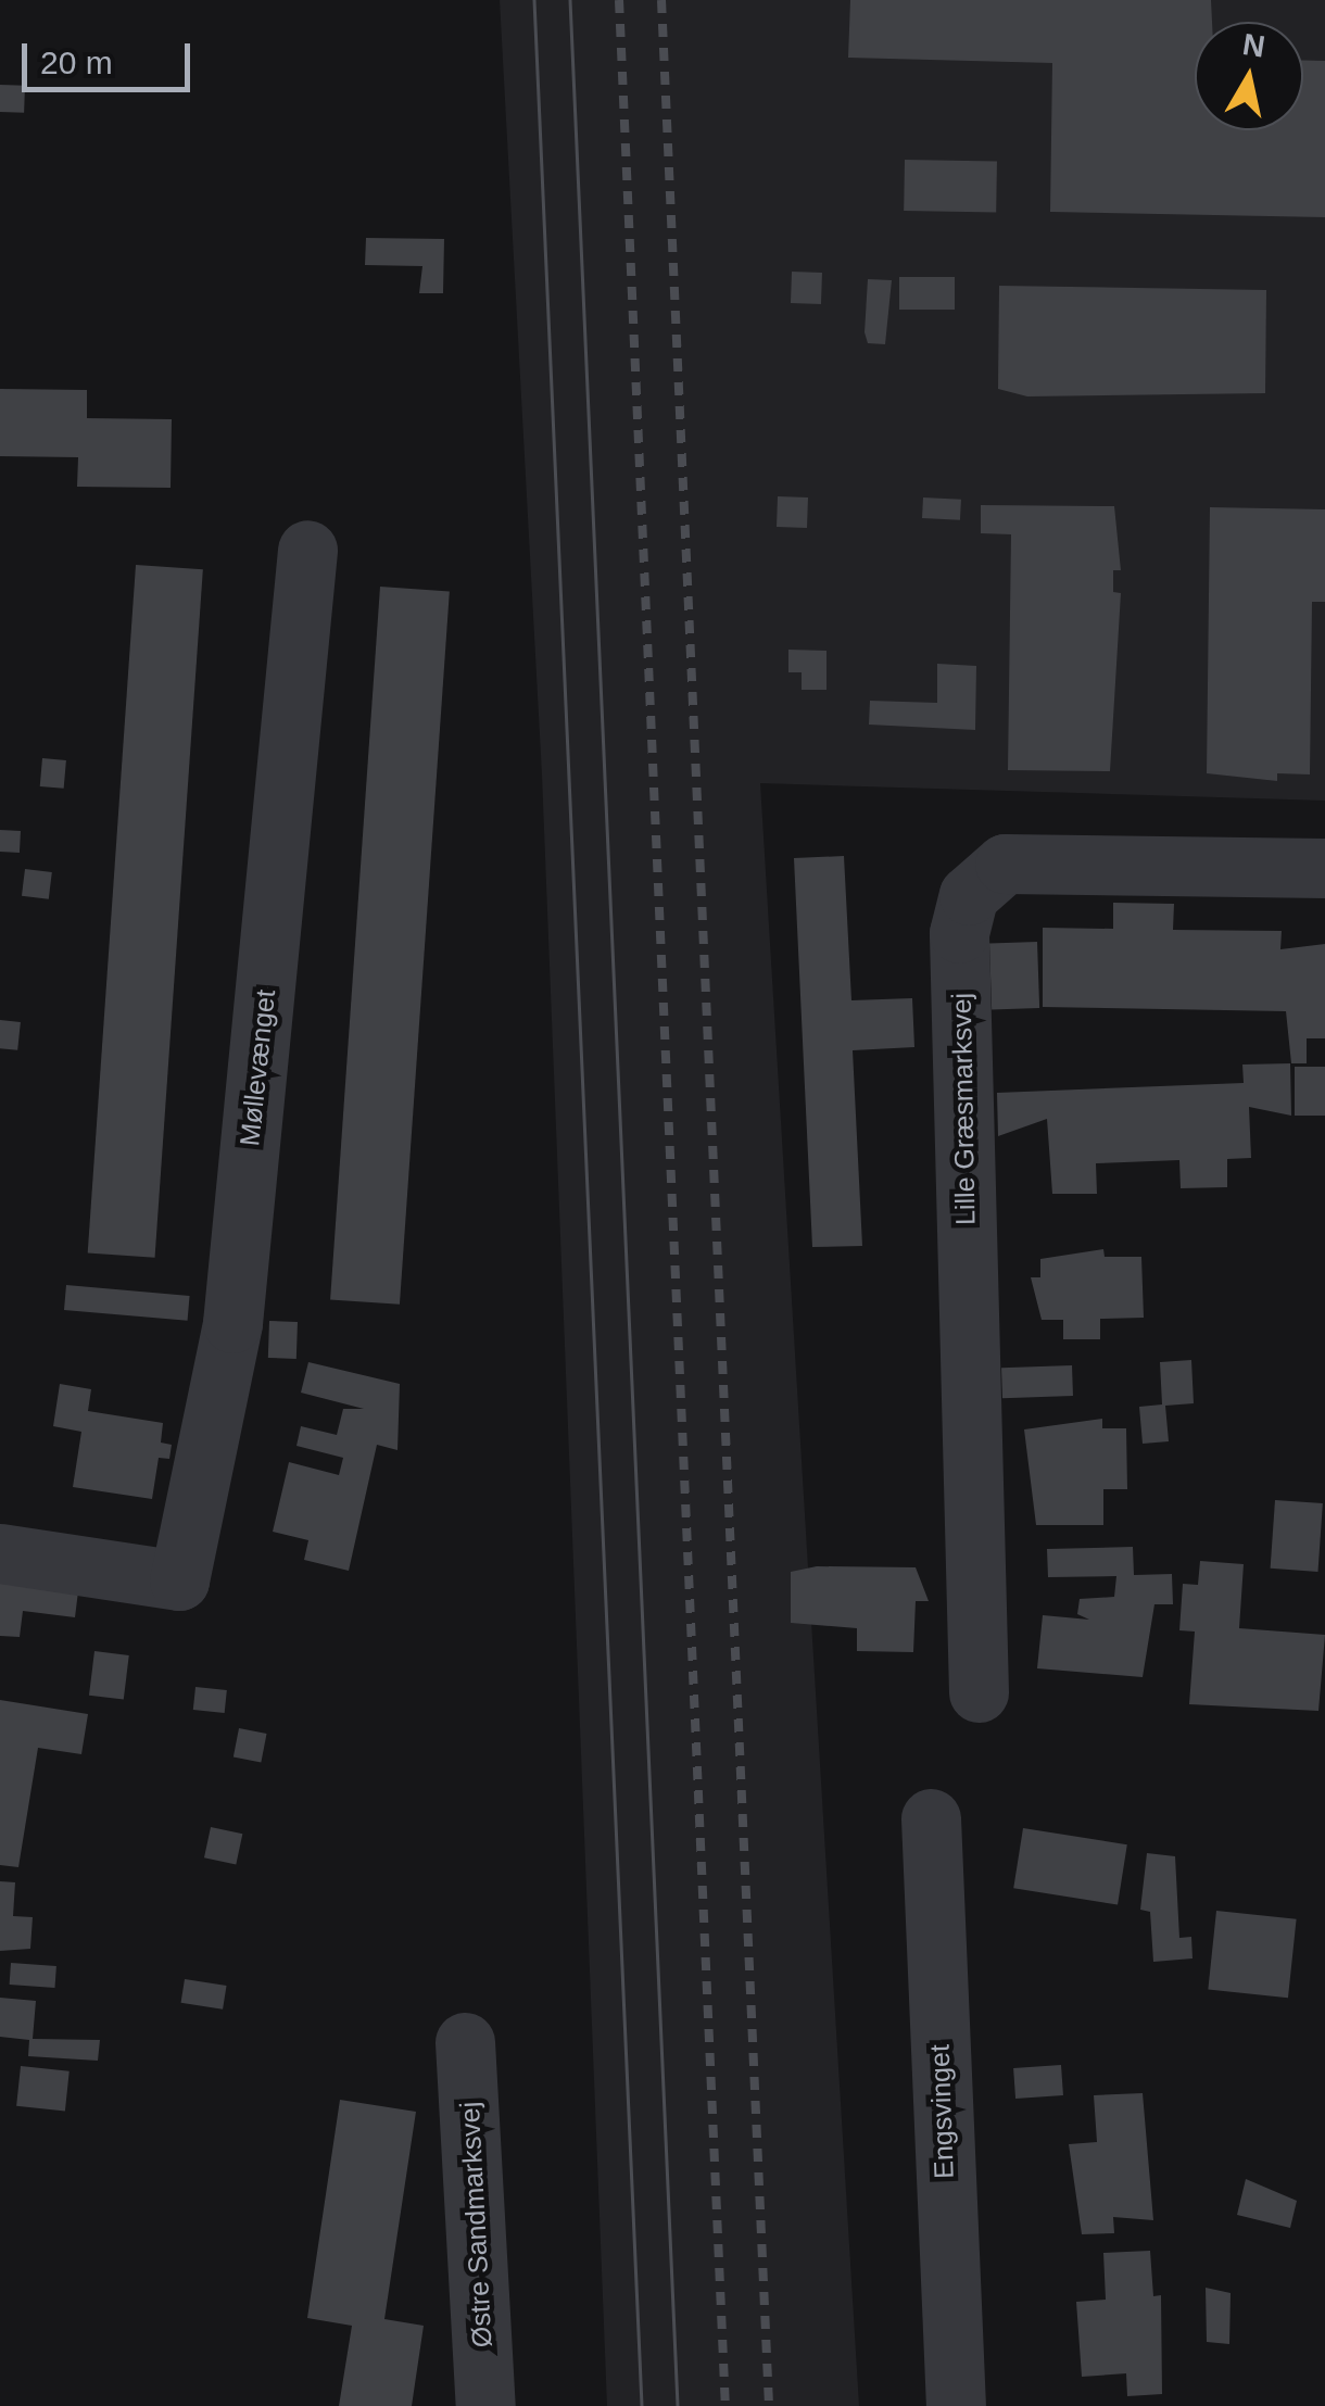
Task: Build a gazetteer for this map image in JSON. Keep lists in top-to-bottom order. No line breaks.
{"streets":{"street":["Møllevænget","Lille Græsmarksvej","Engsvinget","Østre Sandmarksvej"]},"scale_bar":"20 m","north":"top"}
